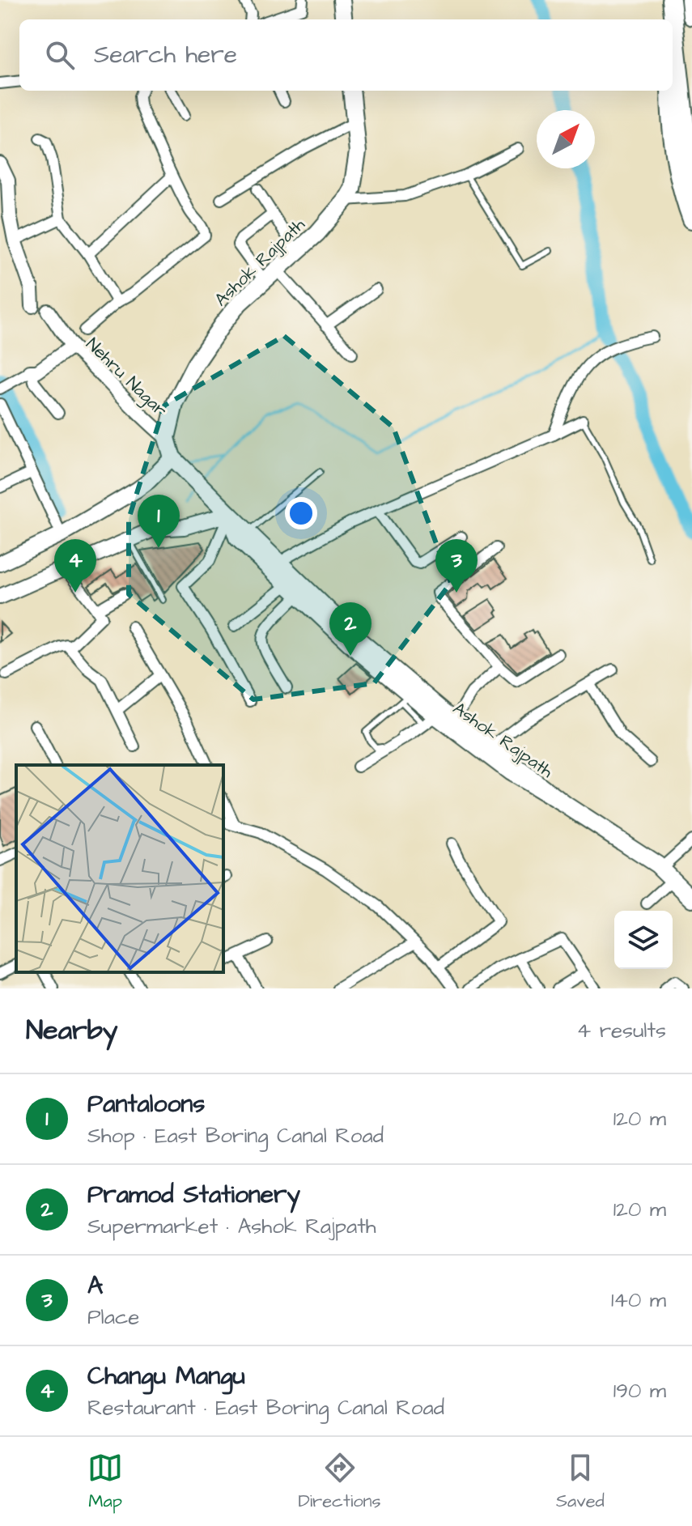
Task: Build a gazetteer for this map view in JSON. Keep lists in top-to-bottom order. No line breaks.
{"streets":{"main road":["Ashok Rajpath"],"street":["Nehru Nagar"]},"crossings":[["Ashok Rajpath","Nehru Nagar"]],"north":"top right","page":{"search":"Search here","pins":["1","3","4","2"],"heading":["Nearby","4 results"],"list":[{"mark":"1","name":"Pantaloons","note":"Shop · East Boring Canal Road","value":"120 m"},{"mark":"2","name":"Pramod Stationery","note":"Supermarket · Ashok Rajpath","value":"120 m"},{"mark":"3","name":"A","note":"Place","value":"140 m"},{"mark":"4","name":"Changu Mangu","note":"Restaurant · East Boring Canal Road","value":"190 m"}],"nav":["Map","Directions","Saved"]}}
